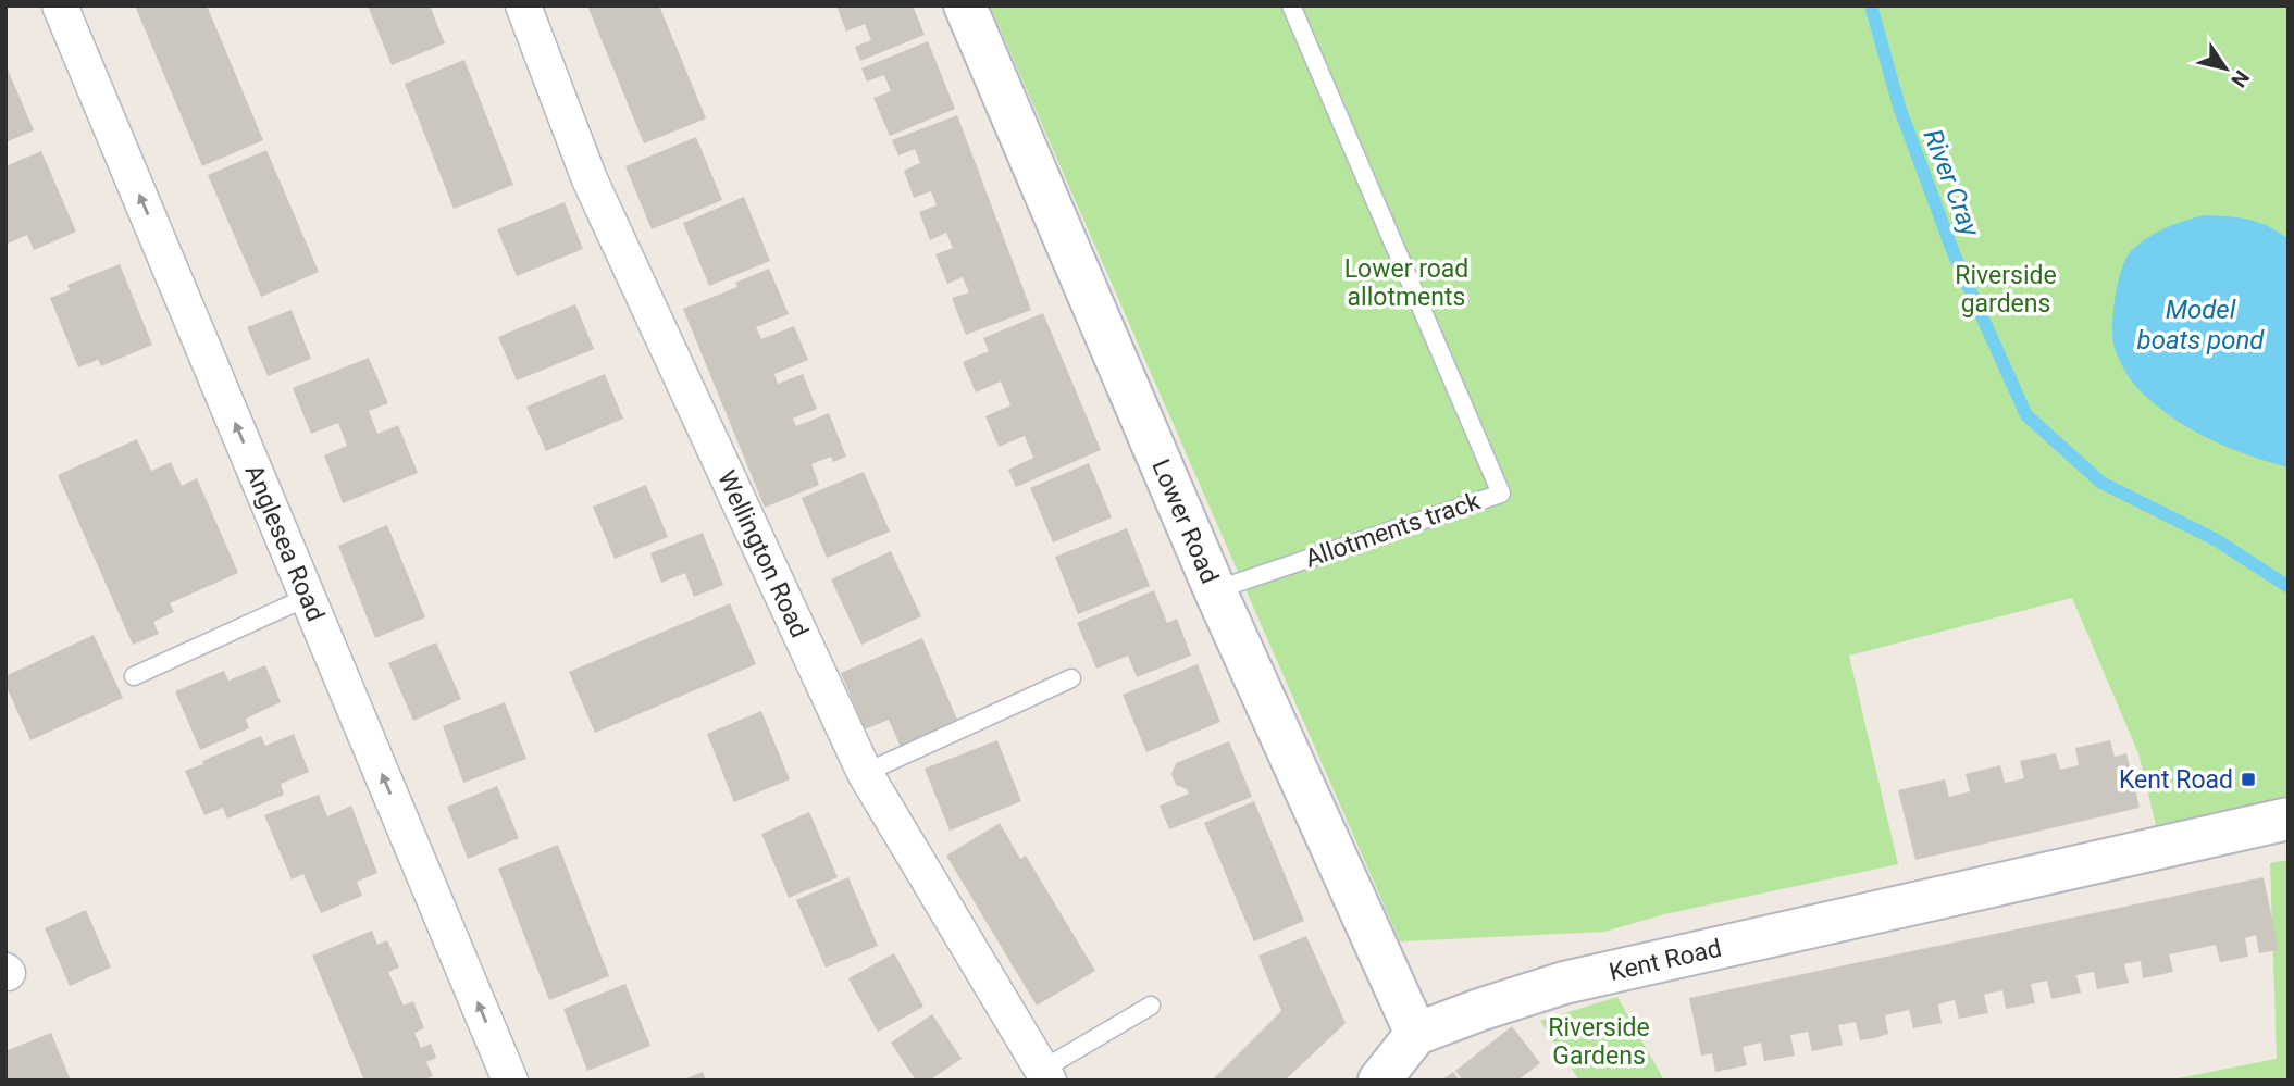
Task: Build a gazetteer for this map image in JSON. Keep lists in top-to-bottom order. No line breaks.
{"streets":{"street":["Lower Road","Anglesea Road","Wellington Road","Kent Road"],"lane":["Allotments track"]},"crossings":[["Lower Road","Allotments track"],["Lower Road","Kent Road"]],"one_way":["Anglesea Road"],"water":["River Cray","Model boats pond"],"parks":["Lower road allotments","Riverside gardens","Riverside Gardens"],"places":{"transit":["Kent Road"]},"north":"bottom right"}
